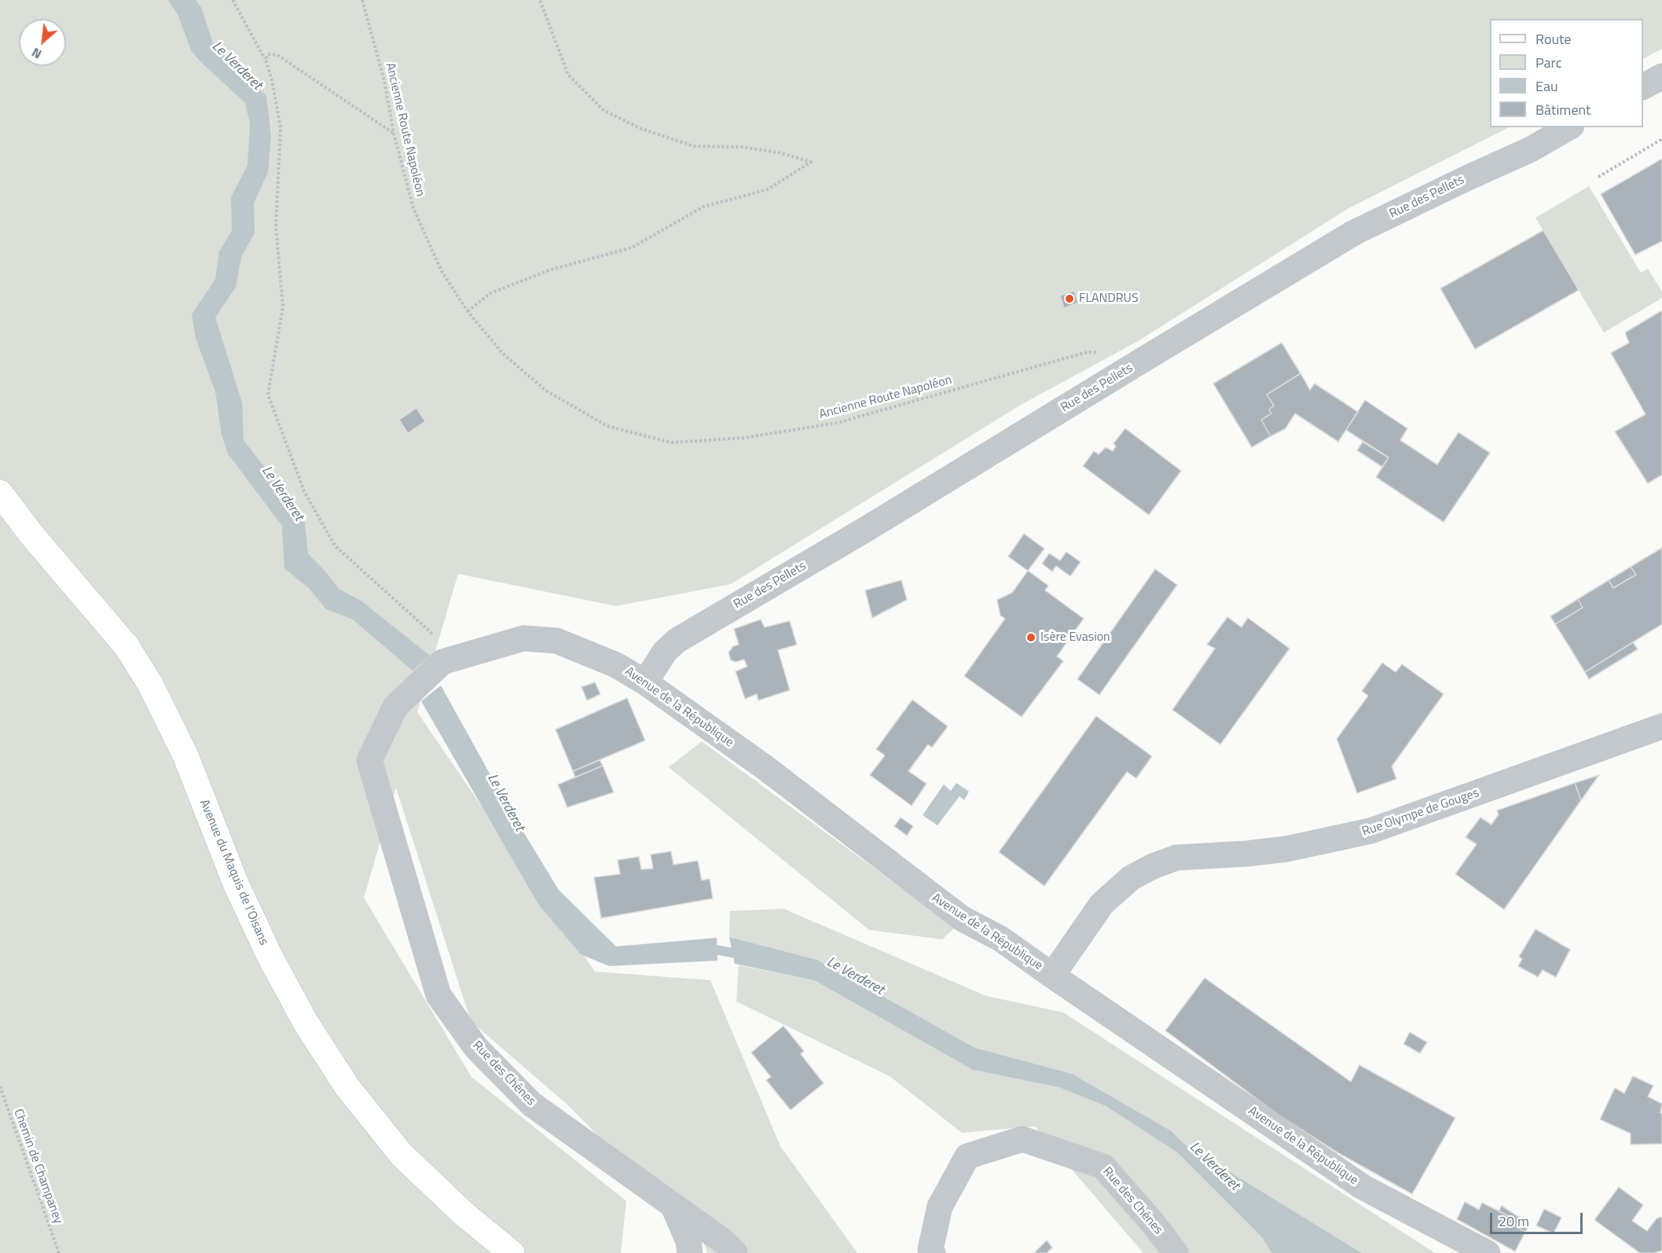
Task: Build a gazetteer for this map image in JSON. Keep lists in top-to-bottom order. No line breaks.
{"streets":{"main road":["Avenue du Maquis de l'Oisans"],"street":["Rue des Pellets","Avenue de la République","Rue Olympe de Gouges","Rue des Chênes"],"path":["Ancienne Route Napoléon","Chemin de Champaney"]},"crossings":[["Ancienne Route Napoléon","Rue des Pellets"],["Rue des Pellets","Avenue de la République"],["Avenue de la République","Rue Olympe de Gouges"],["Avenue de la République","Rue des Chênes"]],"water":["Le Verderet"],"places":["FLANDRUS","Isère Evasion"],"legend":["Route","Parc","Eau","Bâtiment"],"scale_bar":"20 m","north":"bottom left"}
